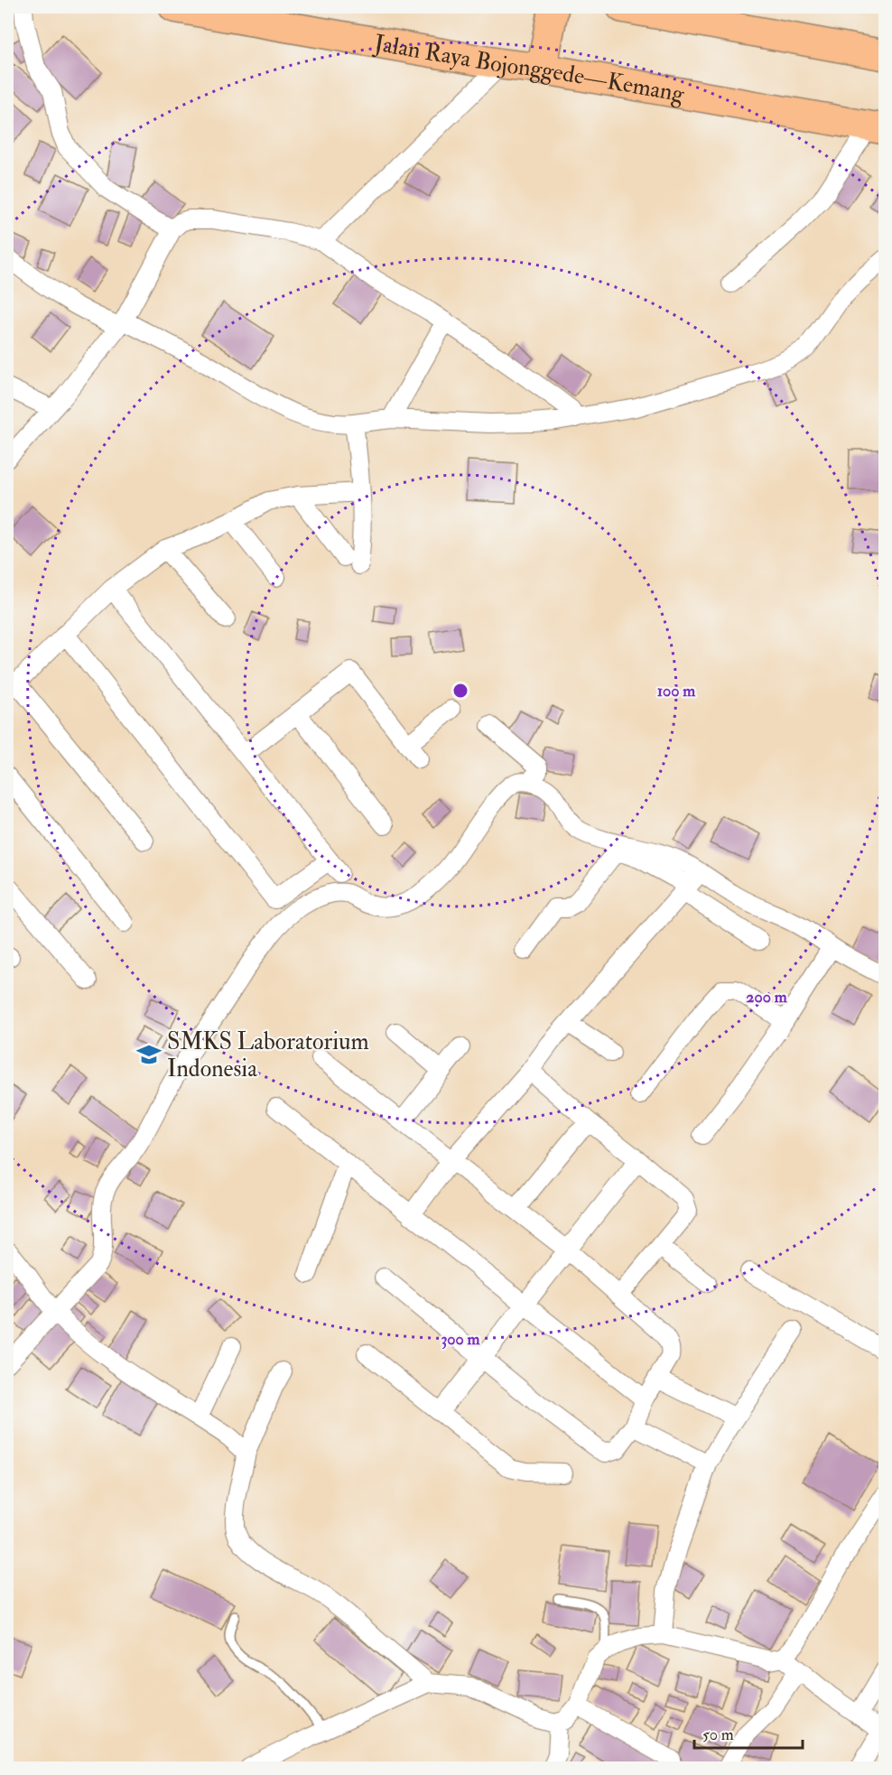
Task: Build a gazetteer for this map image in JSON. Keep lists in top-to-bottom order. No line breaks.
{"streets":{"highway":["Jalan Raya Bojonggede—Kemang"]},"places":{"school or university":["SMKS Laboratorium Indonesia"]},"scale_bar":"50 m","rings":["100 m","200 m","300 m"]}
